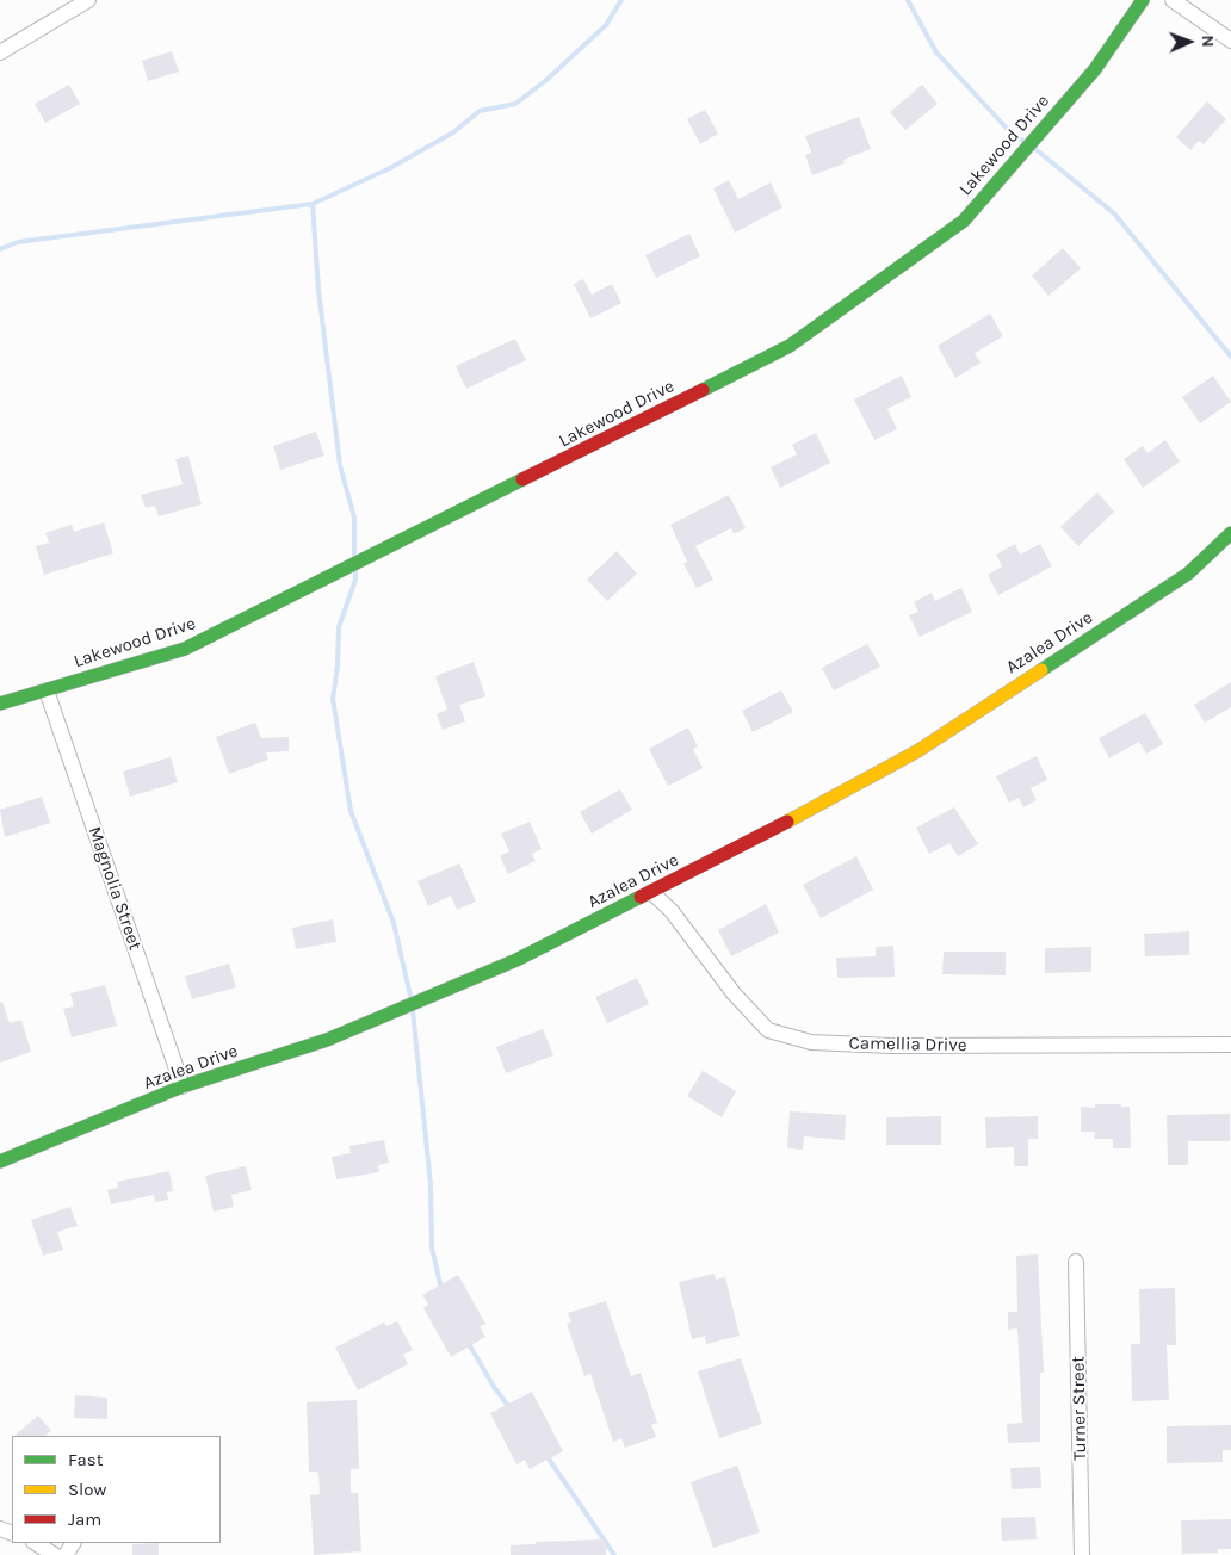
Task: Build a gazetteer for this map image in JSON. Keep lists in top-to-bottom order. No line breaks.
{"streets":{"street":["Lakewood Drive","Azalea Drive","Magnolia Street","Camellia Drive","Turner Street"]},"crossings":[["Lakewood Drive","Magnolia Street"],["Azalea Drive","Magnolia Street"],["Azalea Drive","Camellia Drive"]],"legend":["Fast","Slow","Jam"],"north":"right"}
